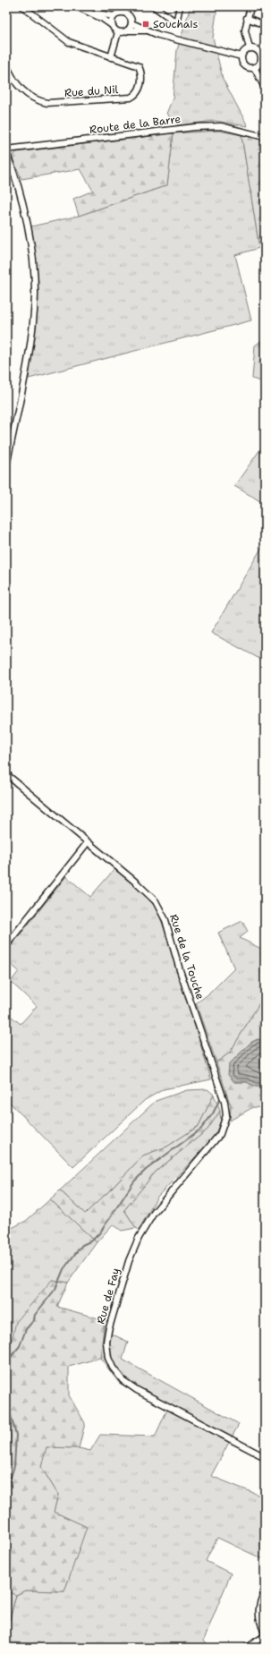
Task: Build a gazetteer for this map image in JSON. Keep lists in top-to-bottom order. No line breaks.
{"streets":{"street":["Rue du Nil","Route de la Barre","Rue de la Touche","Rue de Fay"]},"crossings":[["Rue de la Touche","Rue de Fay"]],"places":{"transit":["Souchais"]}}
